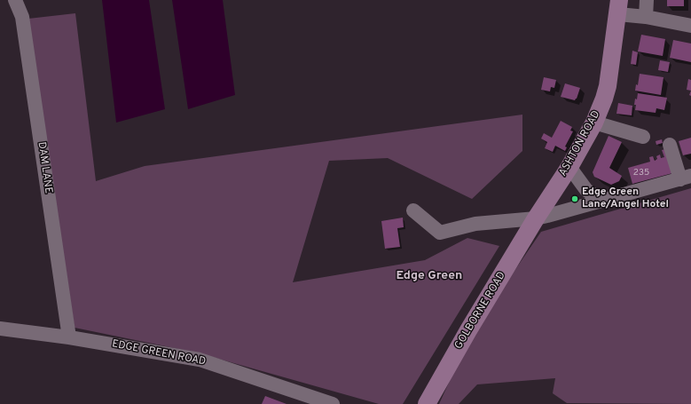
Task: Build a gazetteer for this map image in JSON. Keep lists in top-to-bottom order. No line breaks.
{"streets":{"main road":["ASHTON ROAD","GOLBORNE ROAD"],"street":["DAM LANE","EDGE GREEN ROAD"]},"crossings":[["ASHTON ROAD","GOLBORNE ROAD"],["DAM LANE","EDGE GREEN ROAD"]],"districts":["Edge Green"],"places":["Edge Green Lane/Angel Hotel"],"house_numbers":["235"]}
